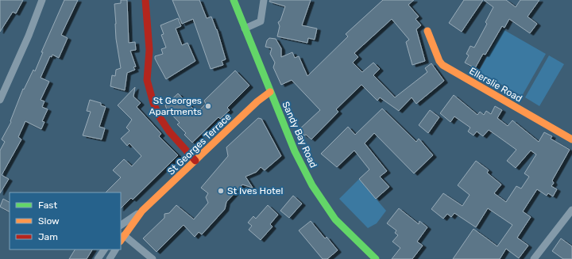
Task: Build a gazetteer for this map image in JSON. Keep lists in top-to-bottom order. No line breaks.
{"streets":{"street":["Ellerslie Road","Sandy Bay Road","St Georges Terrace"]},"crossings":[["Sandy Bay Road","St Georges Terrace"]],"places":["St Georges Apartments","St Ives Hotel"],"legend":["Fast","Slow","Jam"]}
